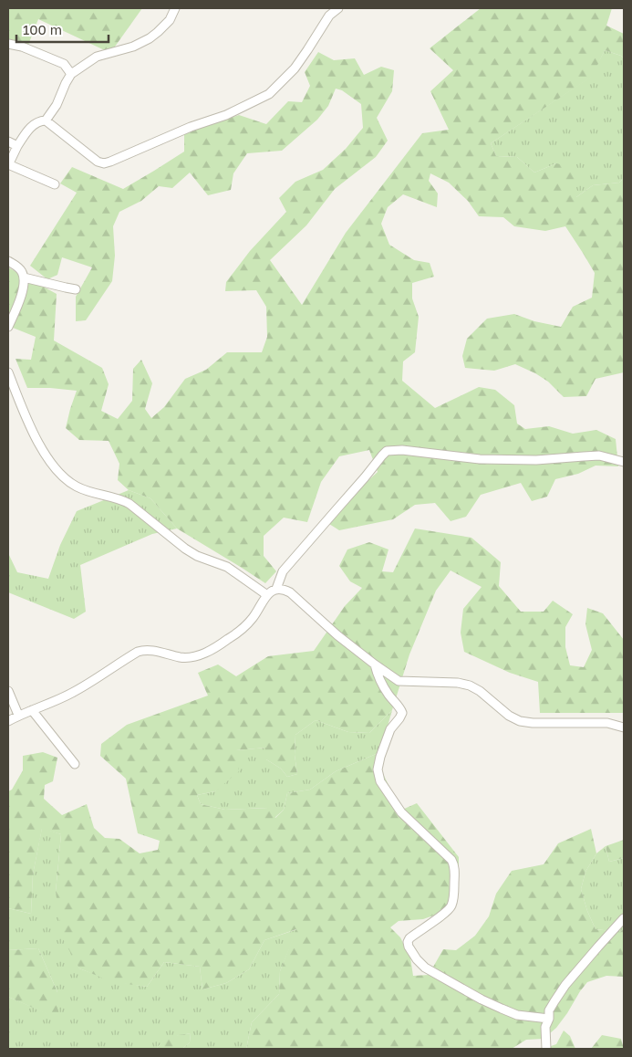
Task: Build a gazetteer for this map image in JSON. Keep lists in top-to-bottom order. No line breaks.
{"scale_bar":"100 m"}
